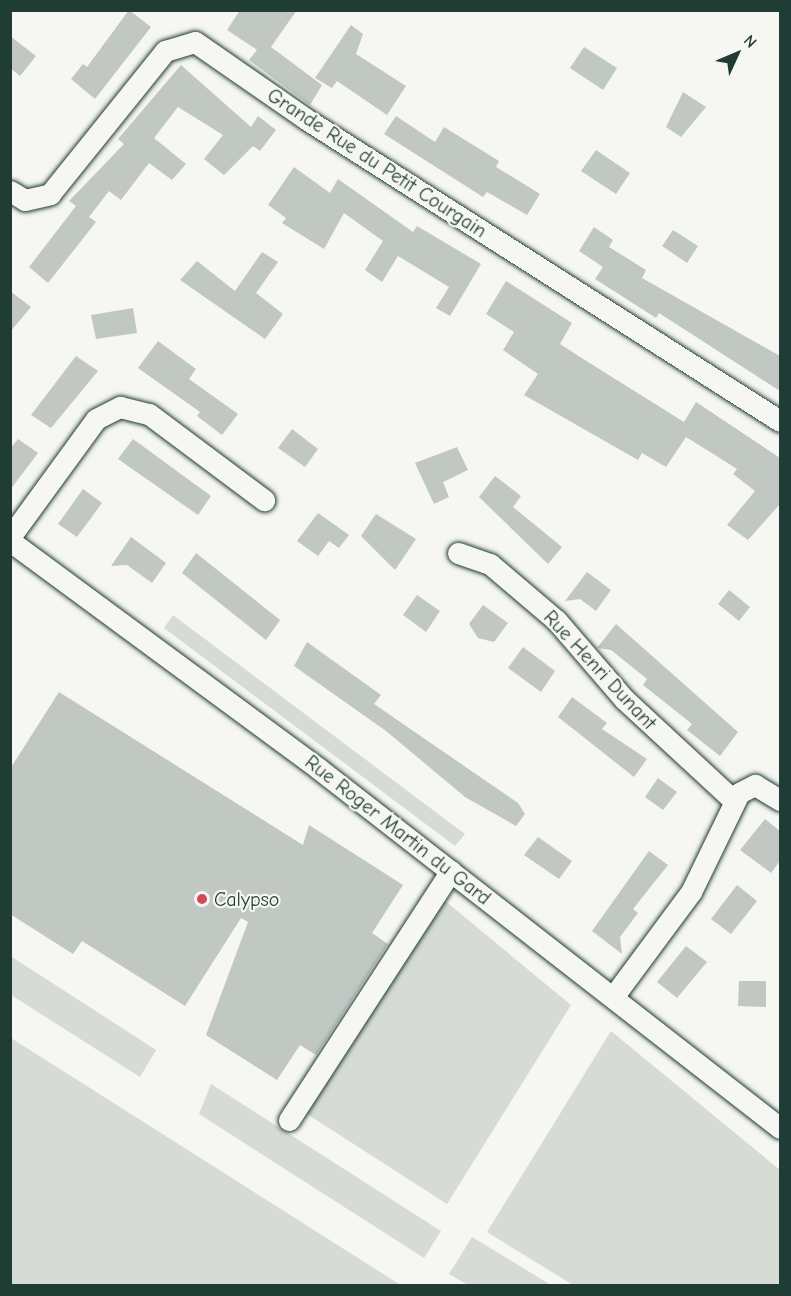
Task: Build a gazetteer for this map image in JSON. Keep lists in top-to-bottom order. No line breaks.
{"streets":{"street":["Grande Rue du Petit Courgain","Rue Henri Dunant","Rue Roger Martin du Gard"]},"places":["Calypso"],"north":"top right"}
